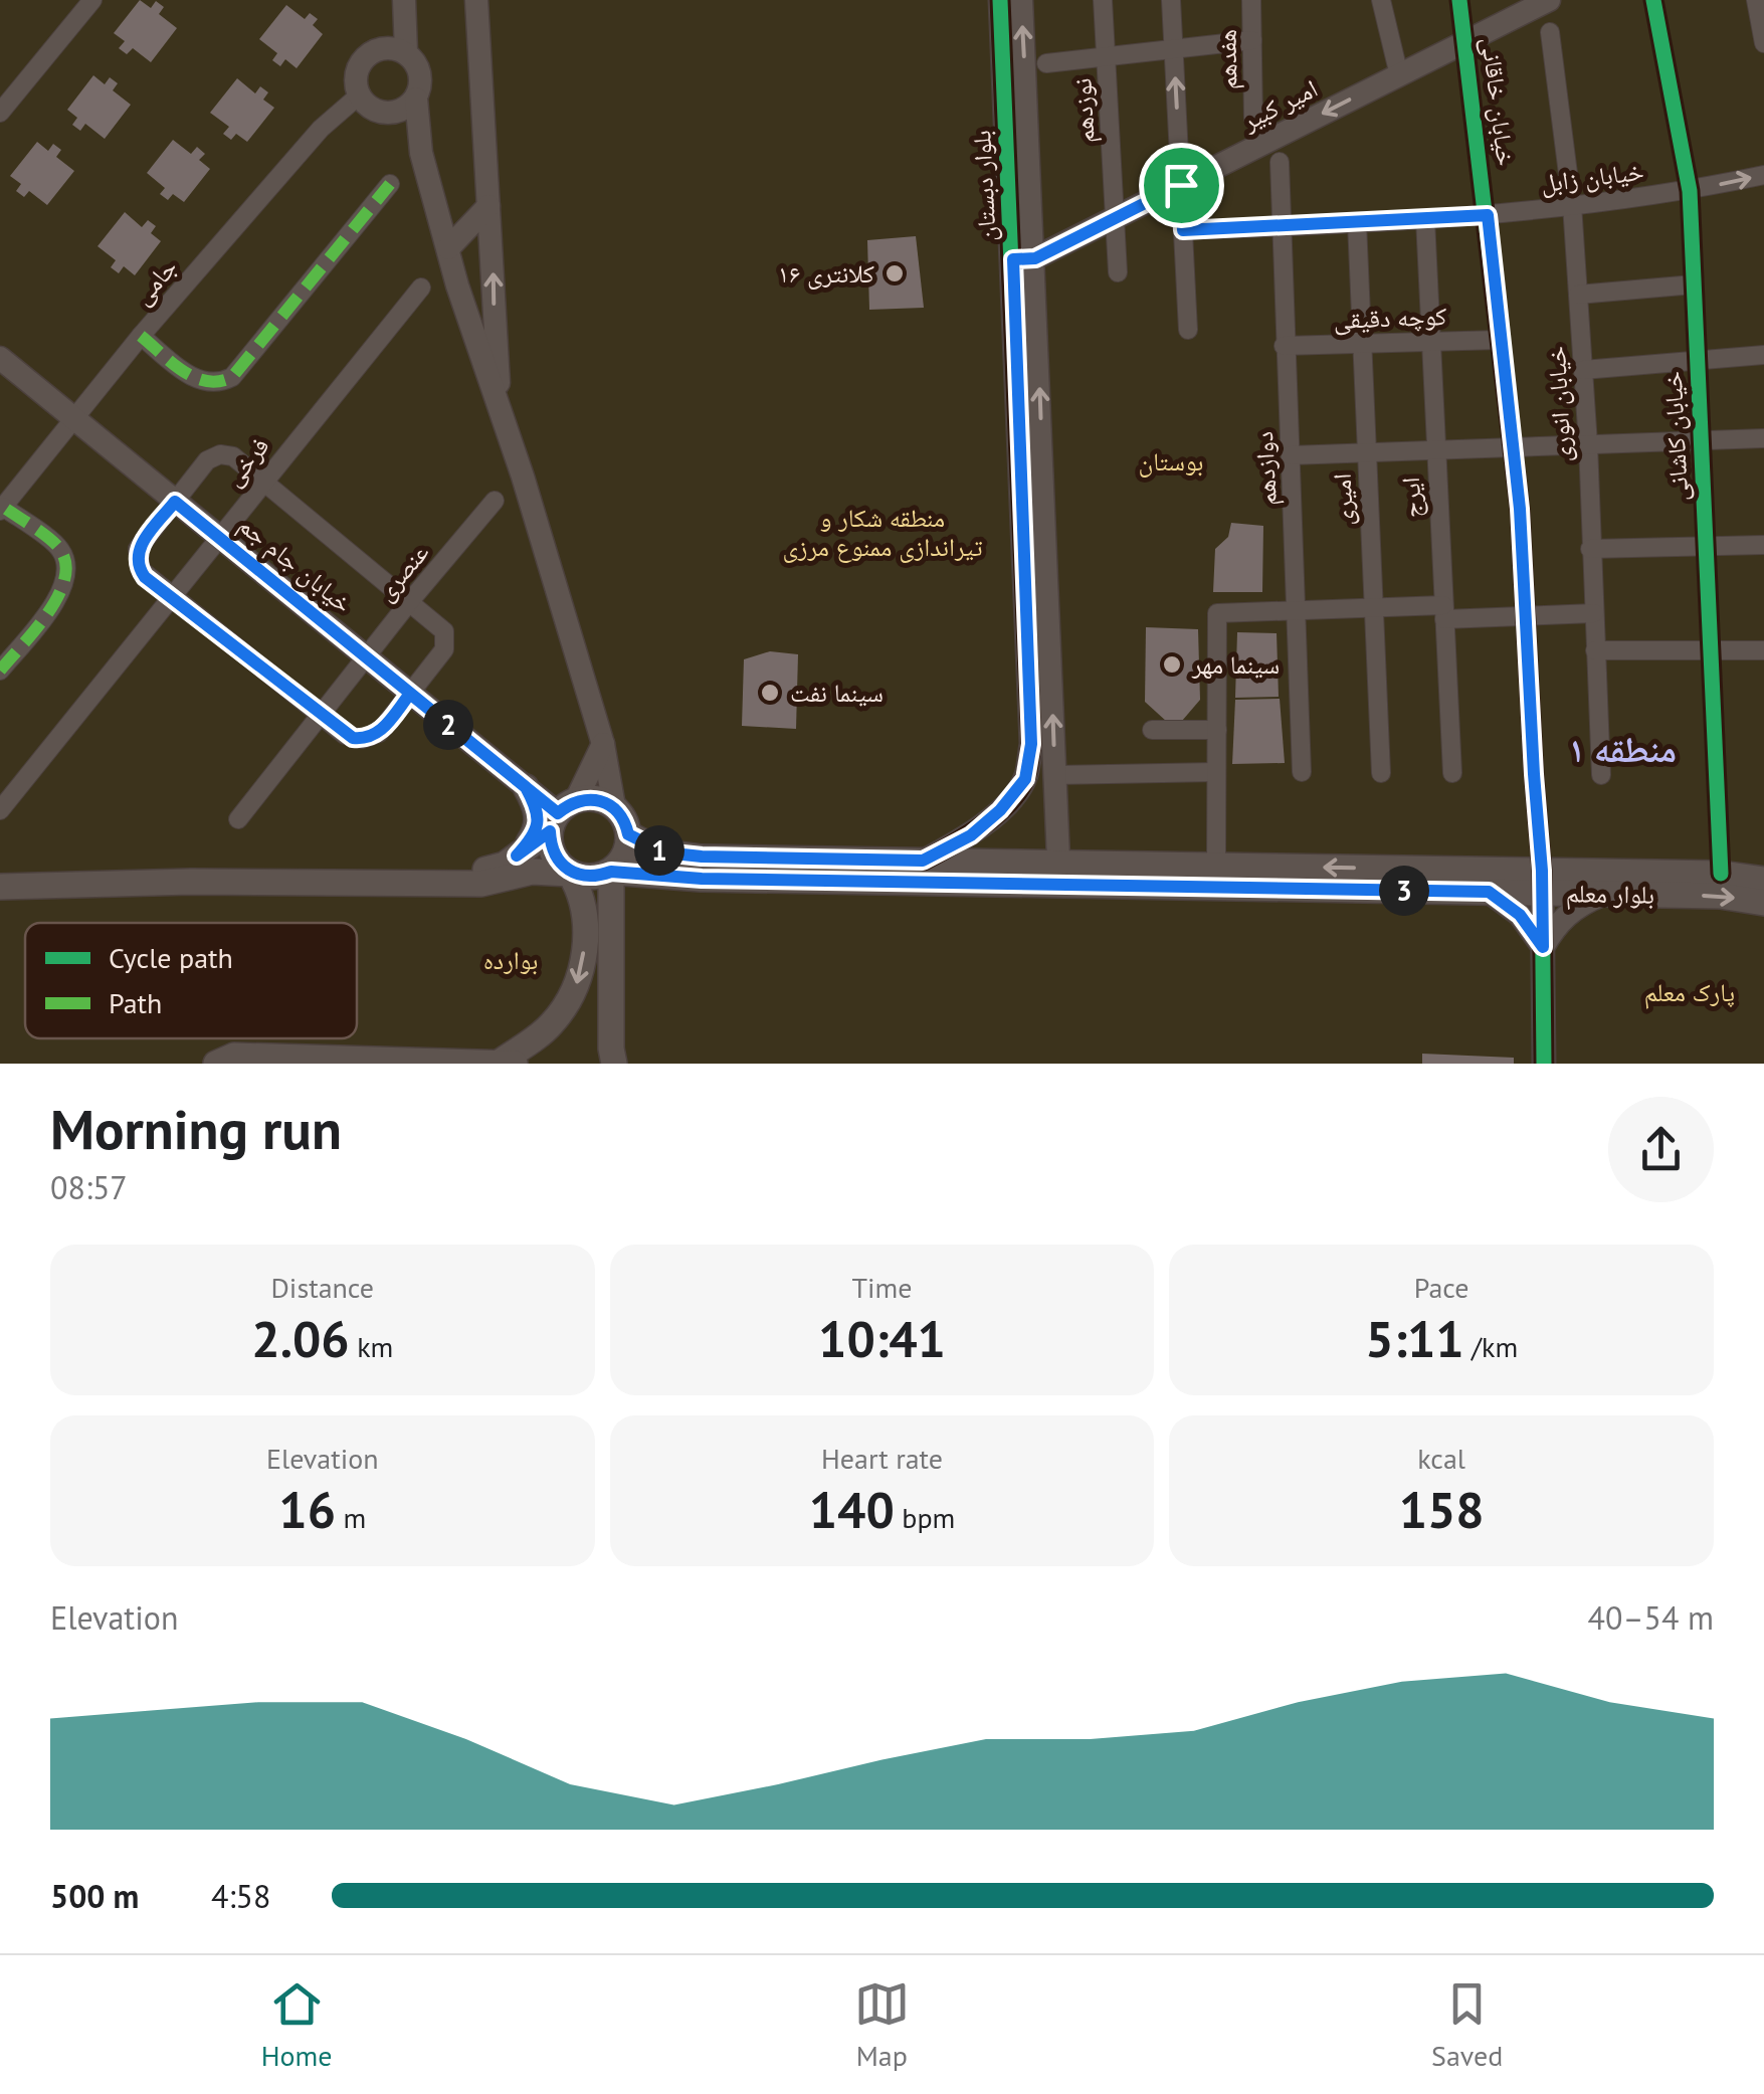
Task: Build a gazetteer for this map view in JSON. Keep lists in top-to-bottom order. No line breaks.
{"streets":{"main road":["بلوار معلم"],"street":["هفدهم","خیابان خاقانی","امیر کبیر","نوزدهم","خیابان زابل","بلوار دبستان","جامی","کوچه دقیقی","خیابان انوری","خیابان کاشانی","فرخی","دوازدهم","ایرج","امیری","خیابان جام جم","عنصری"]},"crossings":[["خیابان خاقانی","امیر کبیر"],["خیابان خاقانی","خیابان زابل"],["خیابان خاقانی","کوچه دقیقی"],["خیابان خاقانی","بلوار معلم"],["امیر کبیر","نوزدهم"],["امیر کبیر","بلوار دبستان"],["خیابان زابل","خیابان انوری"],["خیابان زابل","خیابان کاشانی"],["خیابان زابل","دوازدهم"],["خیابان زابل","ایرج"],["خیابان زابل","امیری"],["بلوار دبستان","بلوار معلم"],["جامی","خیابان جام جم"],["کوچه دقیقی","دوازدهم"],["کوچه دقیقی","ایرج"],["کوچه دقیقی","امیری"],["خیابان کاشانی","بلوار معلم"],["فرخی","خیابان جام جم"],["خیابان جام جم","عنصری"],["خیابان جام جم","بلوار معلم"]],"districts":["منطقه ۱"],"parks":["بوستان","منطقه شکار و تیراندازی ممنوع مرزی","بوارده","پارک معلم"],"places":["کلانتری ۱۶","سینما مهر","سینما نفت"],"legend":["Cycle path","Path"],"page":{"pins":["2","1","3"],"heading":["Morning run","08:57"],"stats":[["Distance","2.06 km"],["Time","10:41"],["Pace","5:11 /km"],["Elevation","16 m"],["Heart rate","140 bpm"],["kcal","158"]],"chart":["Elevation","40–54 m"],"list":[{"name":"500 m","note":"4:58"}],"tabs":["Home","Map","Saved"]}}
